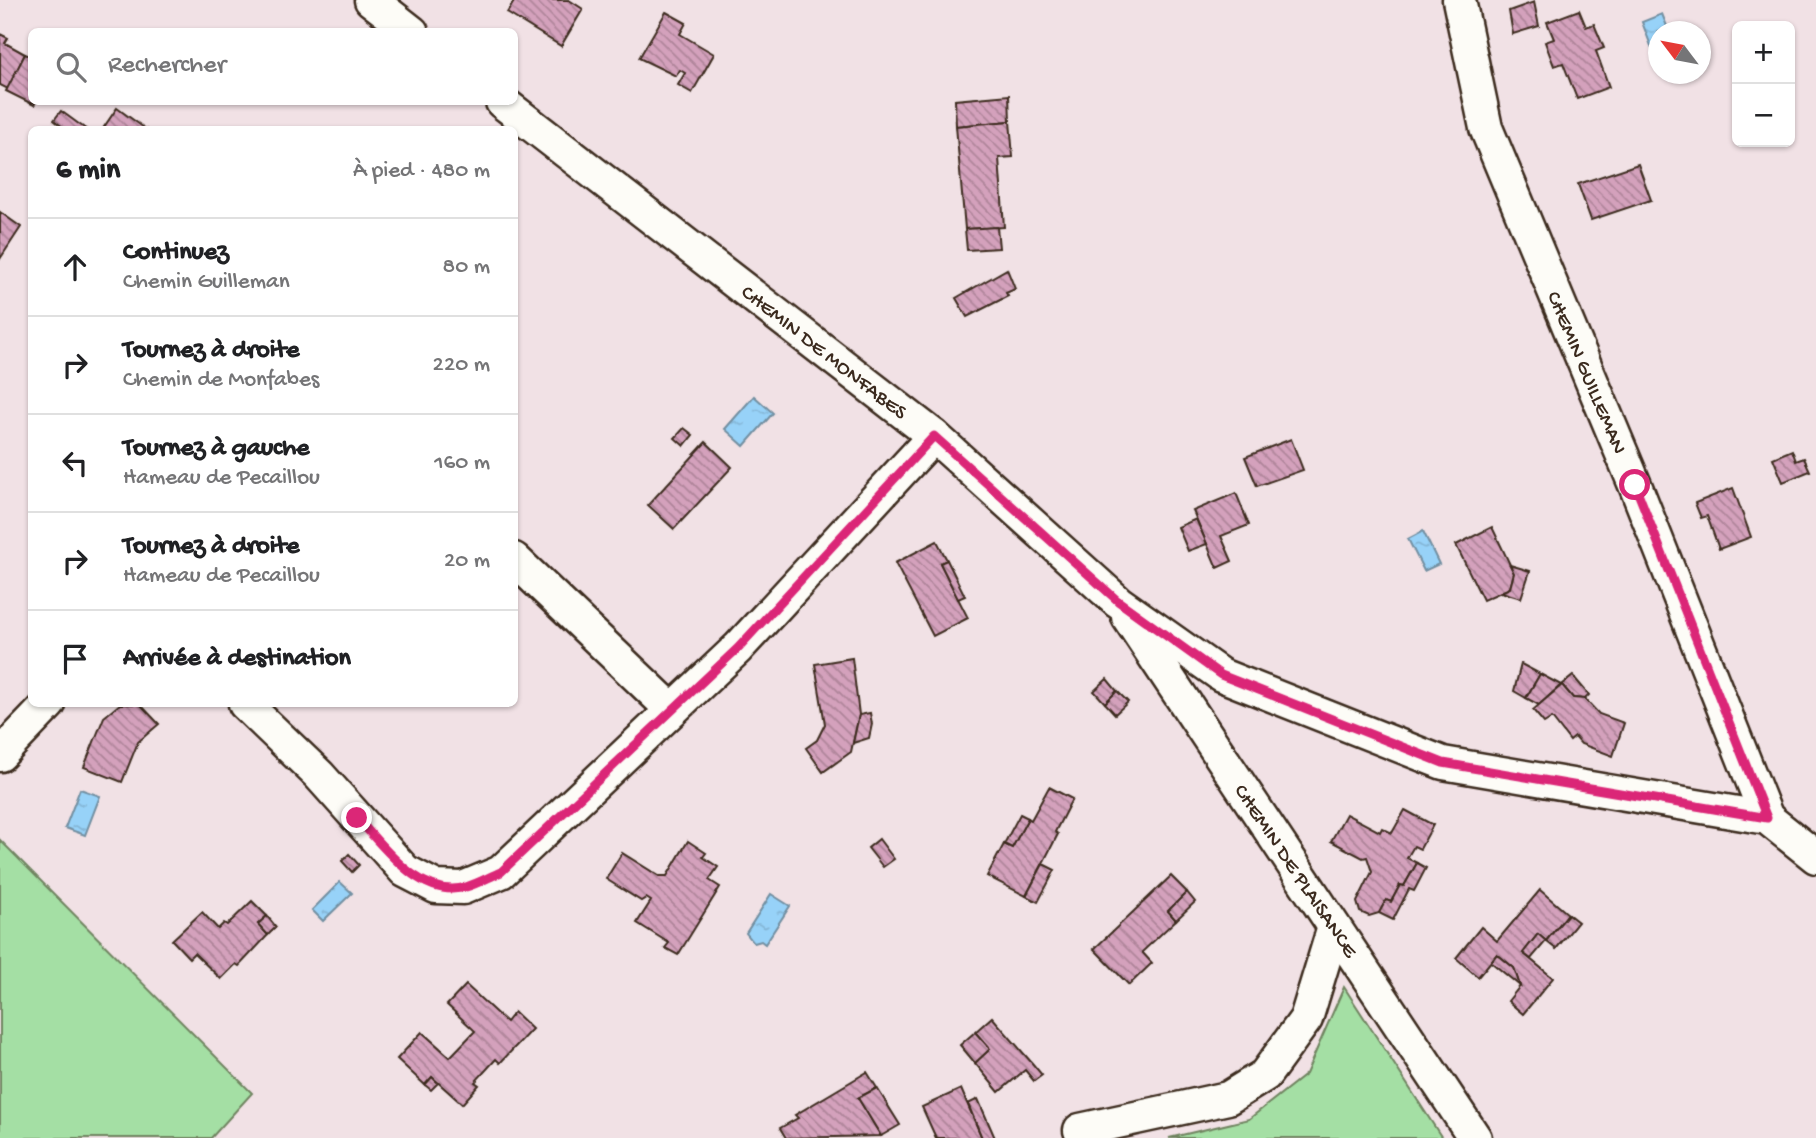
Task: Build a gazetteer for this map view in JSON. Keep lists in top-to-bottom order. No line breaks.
{"streets":{"street":["CHEMIN DE MONFABES","CHEMIN GUILLEMAN","CHEMIN DE PLAISANCE"]},"crossings":[["CHEMIN DE MONFABES","CHEMIN GUILLEMAN"],["CHEMIN DE MONFABES","CHEMIN DE PLAISANCE"]],"north":"top left","page":{"map_buttons":["+","−"],"search":"Rechercher","heading":["6 min","À pied · 480 m"],"list":[["Continuez","Chemin Guilleman","80 m"],["Tournez à droite","Chemin de Monfabes","220 m"],["Tournez à gauche","Hameau de Pecaillou","160 m"],["Tournez à droite","Hameau de Pecaillou","20 m"],"Arrivée à destination"]}}
